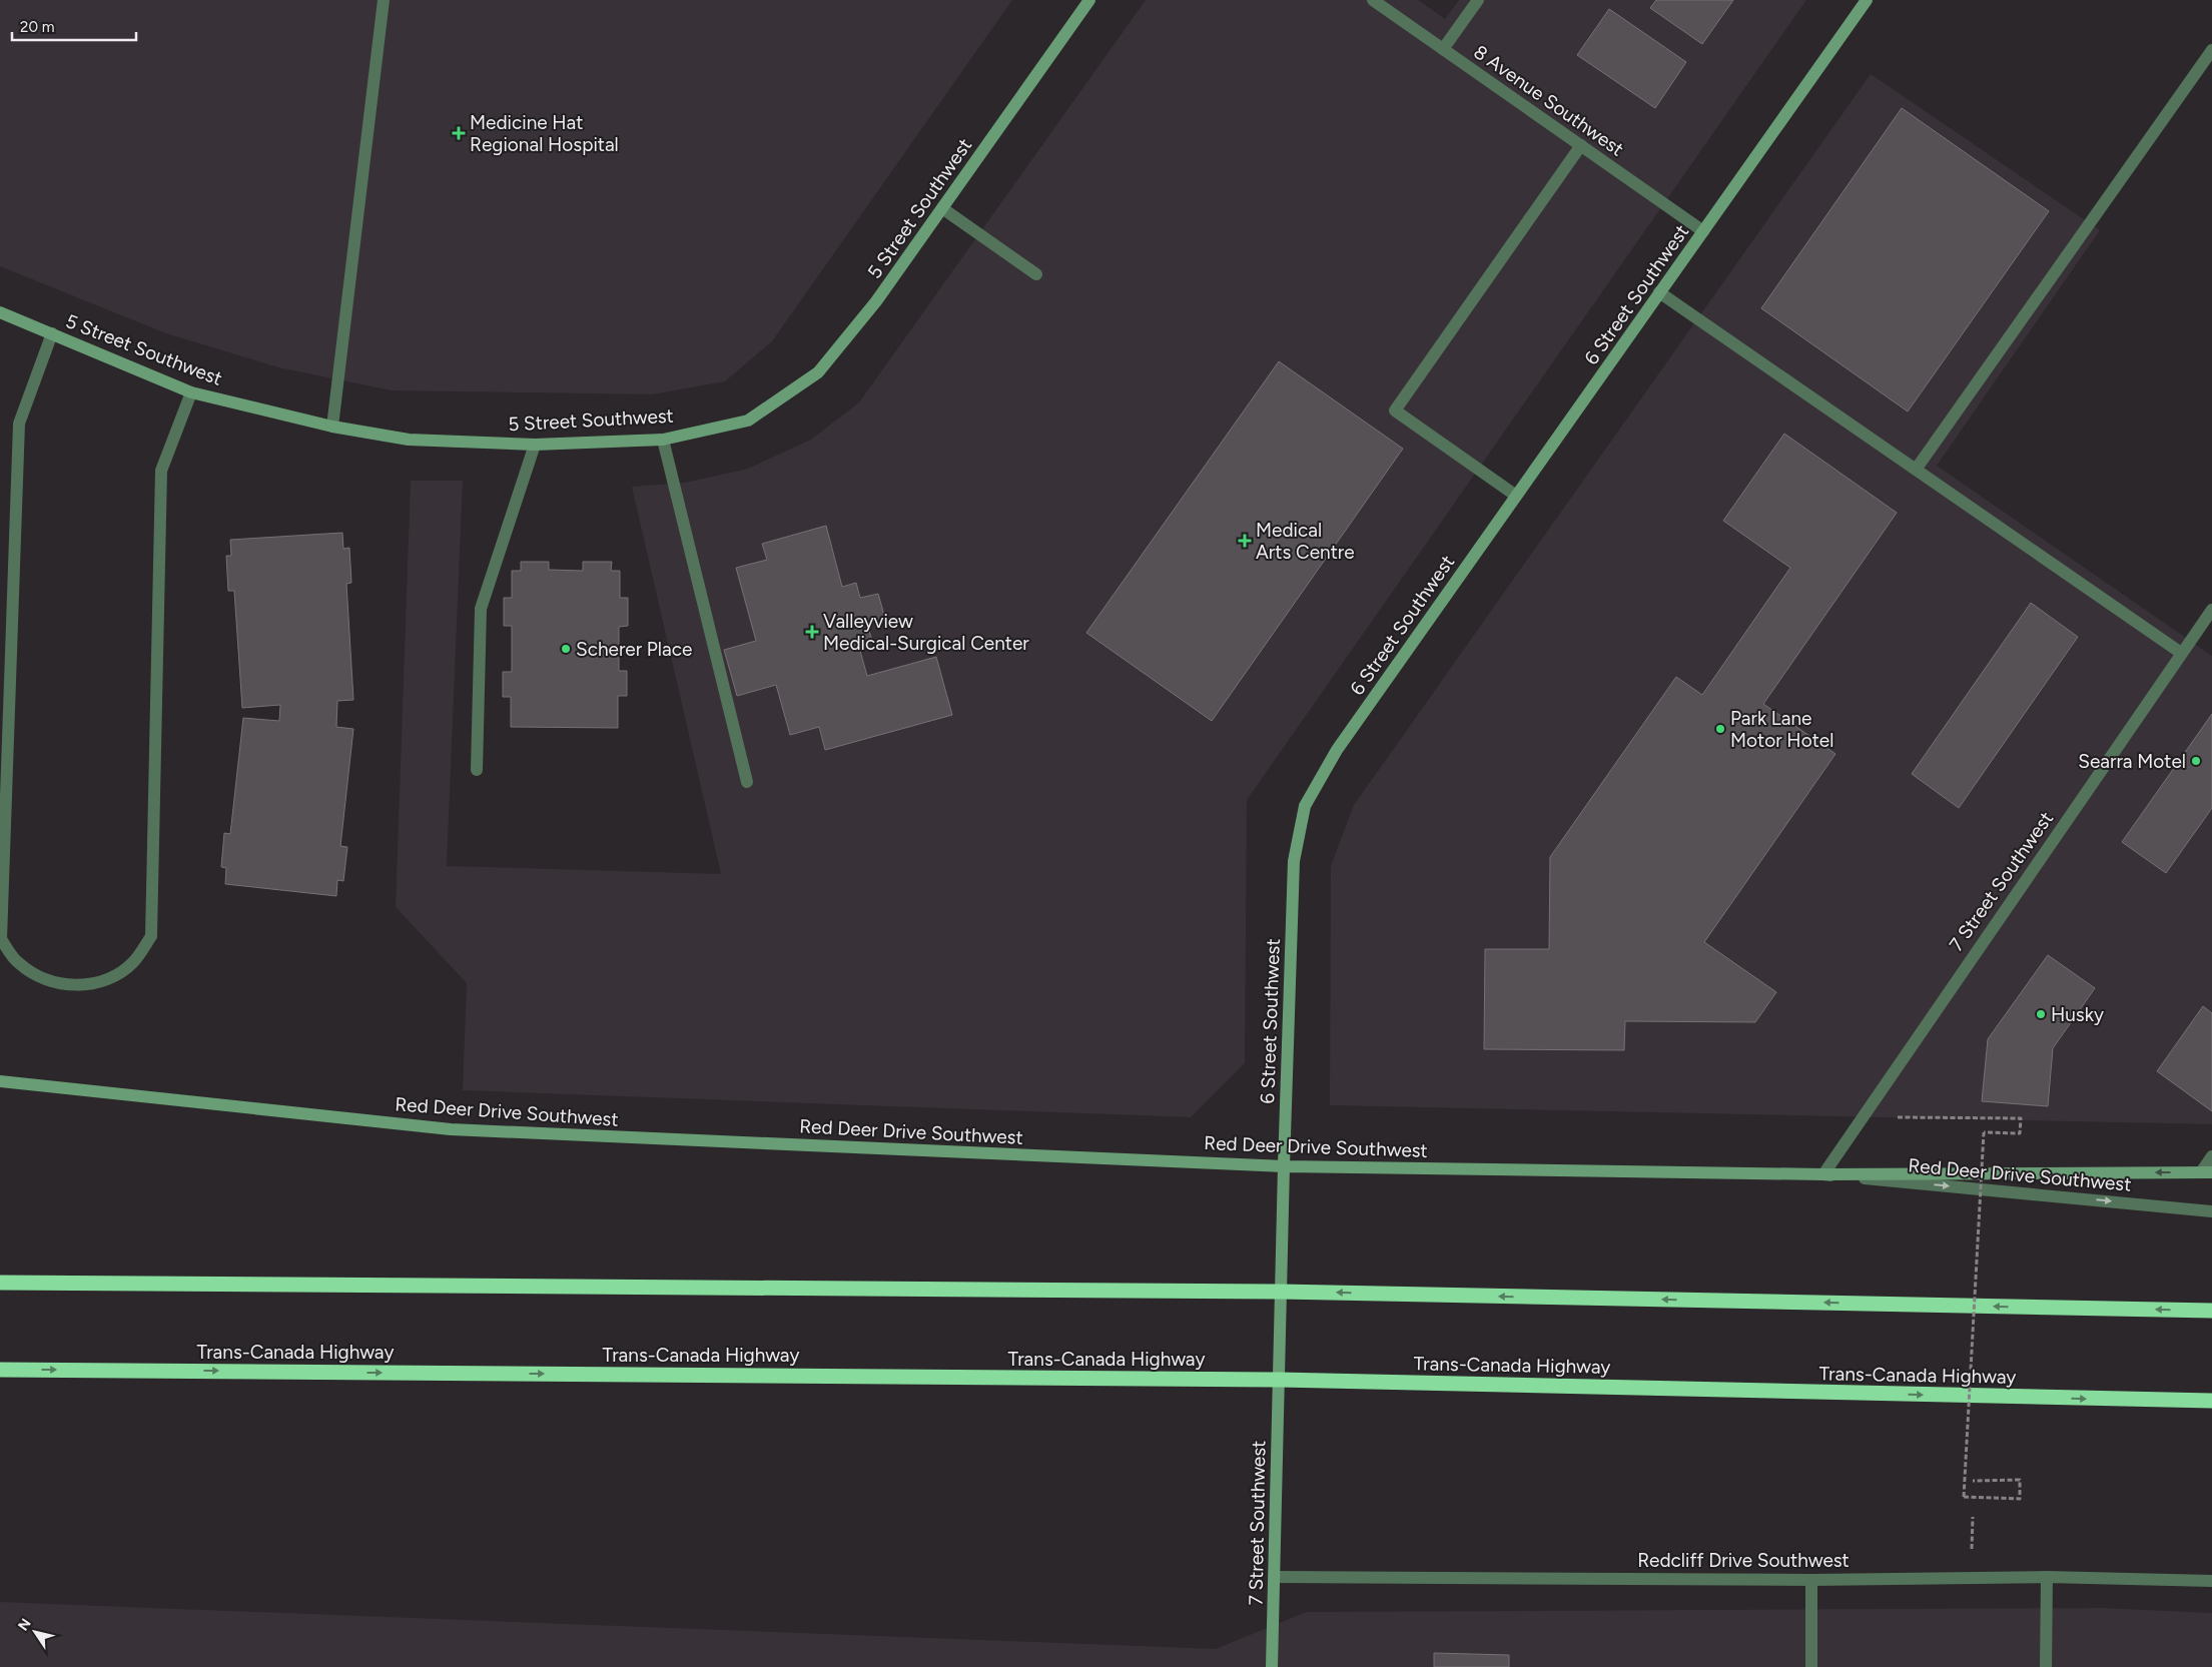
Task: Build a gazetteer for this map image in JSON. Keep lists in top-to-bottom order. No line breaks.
{"streets":{"highway":["Trans-Canada Highway"],"street":["8 Avenue Southwest","5 Street Southwest","6 Street Southwest","7 Street Southwest","Red Deer Drive Southwest","Redcliff Drive Southwest"]},"crossings":[["8 Avenue Southwest","6 Street Southwest"],["6 Street Southwest","7 Street Southwest"],["6 Street Southwest","Red Deer Drive Southwest"],["6 Street Southwest","Trans-Canada Highway"],["7 Street Southwest","Red Deer Drive Southwest"],["7 Street Southwest","Trans-Canada Highway"],["7 Street Southwest","Redcliff Drive Southwest"]],"places":{"health":["Medicine Hat Regional Hospital","Medical Arts Centre","Valleyview Medical-Surgical Center"],"other":["Scherer Place","Park Lane Motor Hotel","Searra Motel","Husky"]},"scale_bar":"20 m","north":"top left"}
